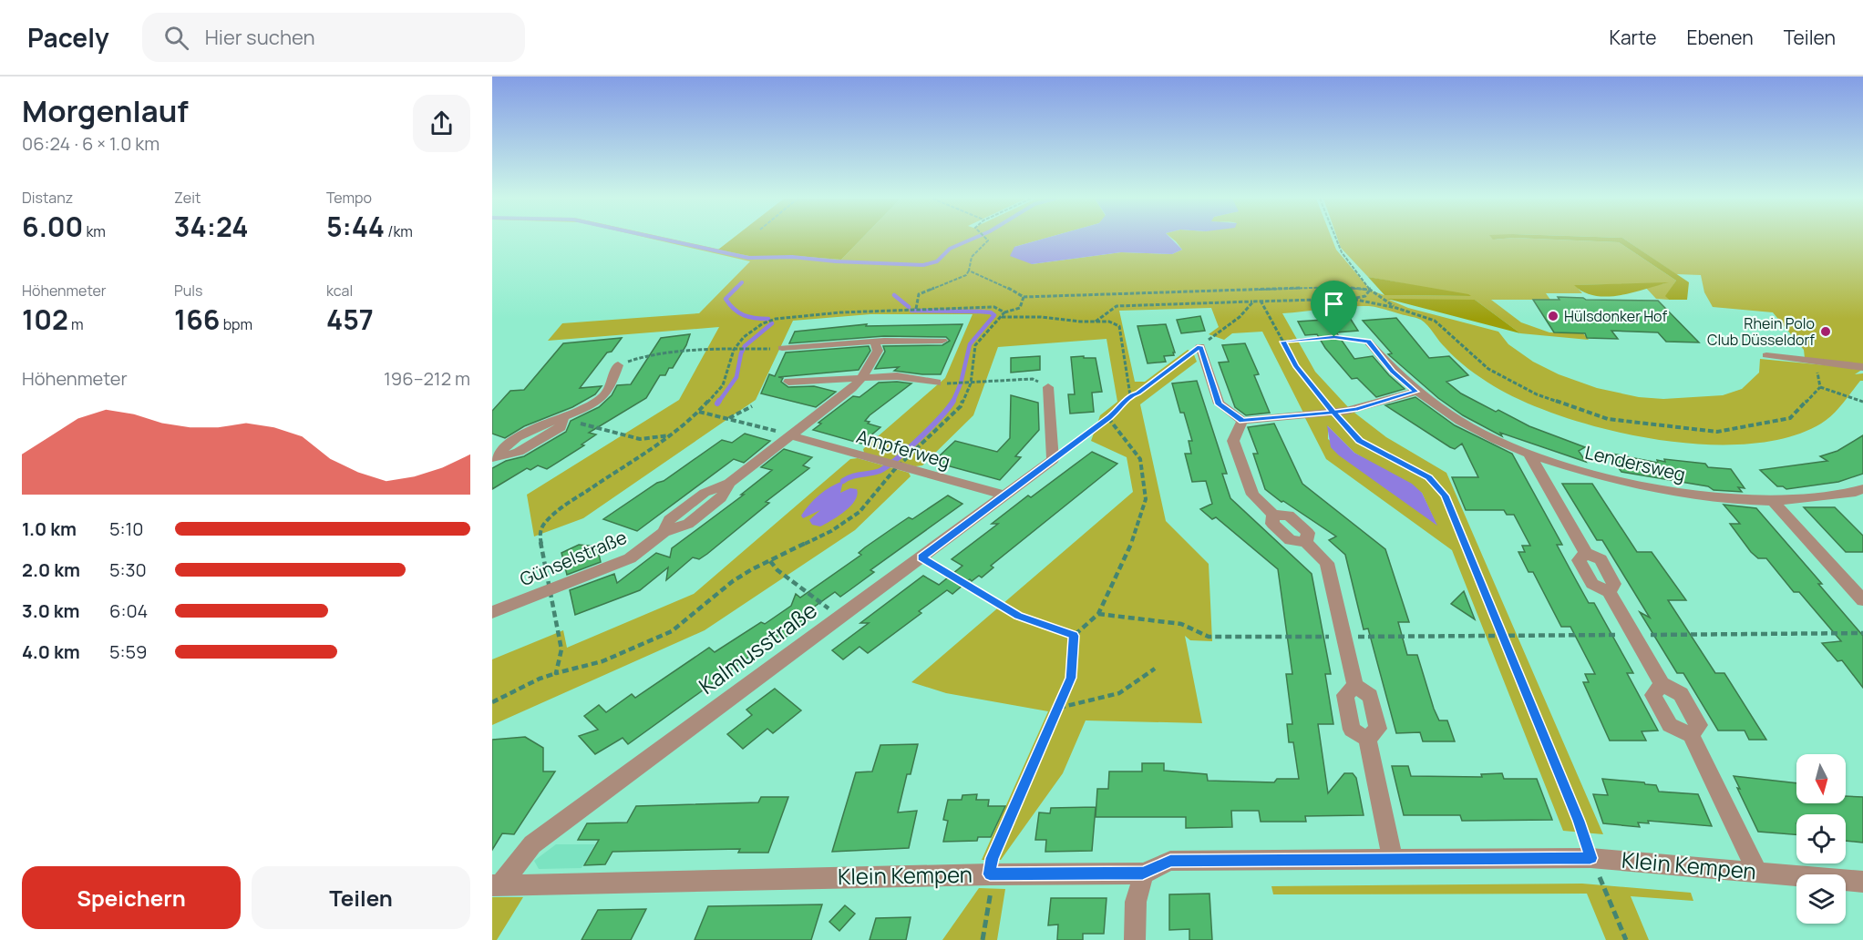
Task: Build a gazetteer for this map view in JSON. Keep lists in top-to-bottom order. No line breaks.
{"streets":{"street":["Ampferweg","Lendersweg","Günselstraße","Kalmusstraße","Klein Kempen"]},"crossings":[["Ampferweg","Günselstraße"],["Ampferweg","Kalmusstraße"],["Kalmusstraße","Klein Kempen"]],"places":["Hülsdonker Hof","Rhein Polo Club Düsseldorf"],"north":"bottom","page":{"header":"Pacely","search":"Hier suchen","nav":["Karte","Ebenen","Teilen"],"heading":["Morgenlauf","06:24 · 6 × 1.0 km"],"stats":[["Distanz","6.00 km"],["Zeit","34:24"],["Tempo","5:44 /km"],["Höhenmeter","102 m"],["Puls","166 bpm"],["kcal","457"]],"chart":["Höhenmeter","196–212 m"],"list":[{"name":"1.0 km","note":"5:10"},{"name":"2.0 km","note":"5:30"},{"name":"3.0 km","note":"6:04"},{"name":"4.0 km","note":"5:59"}],"buttons":["Speichern","Teilen"]}}
